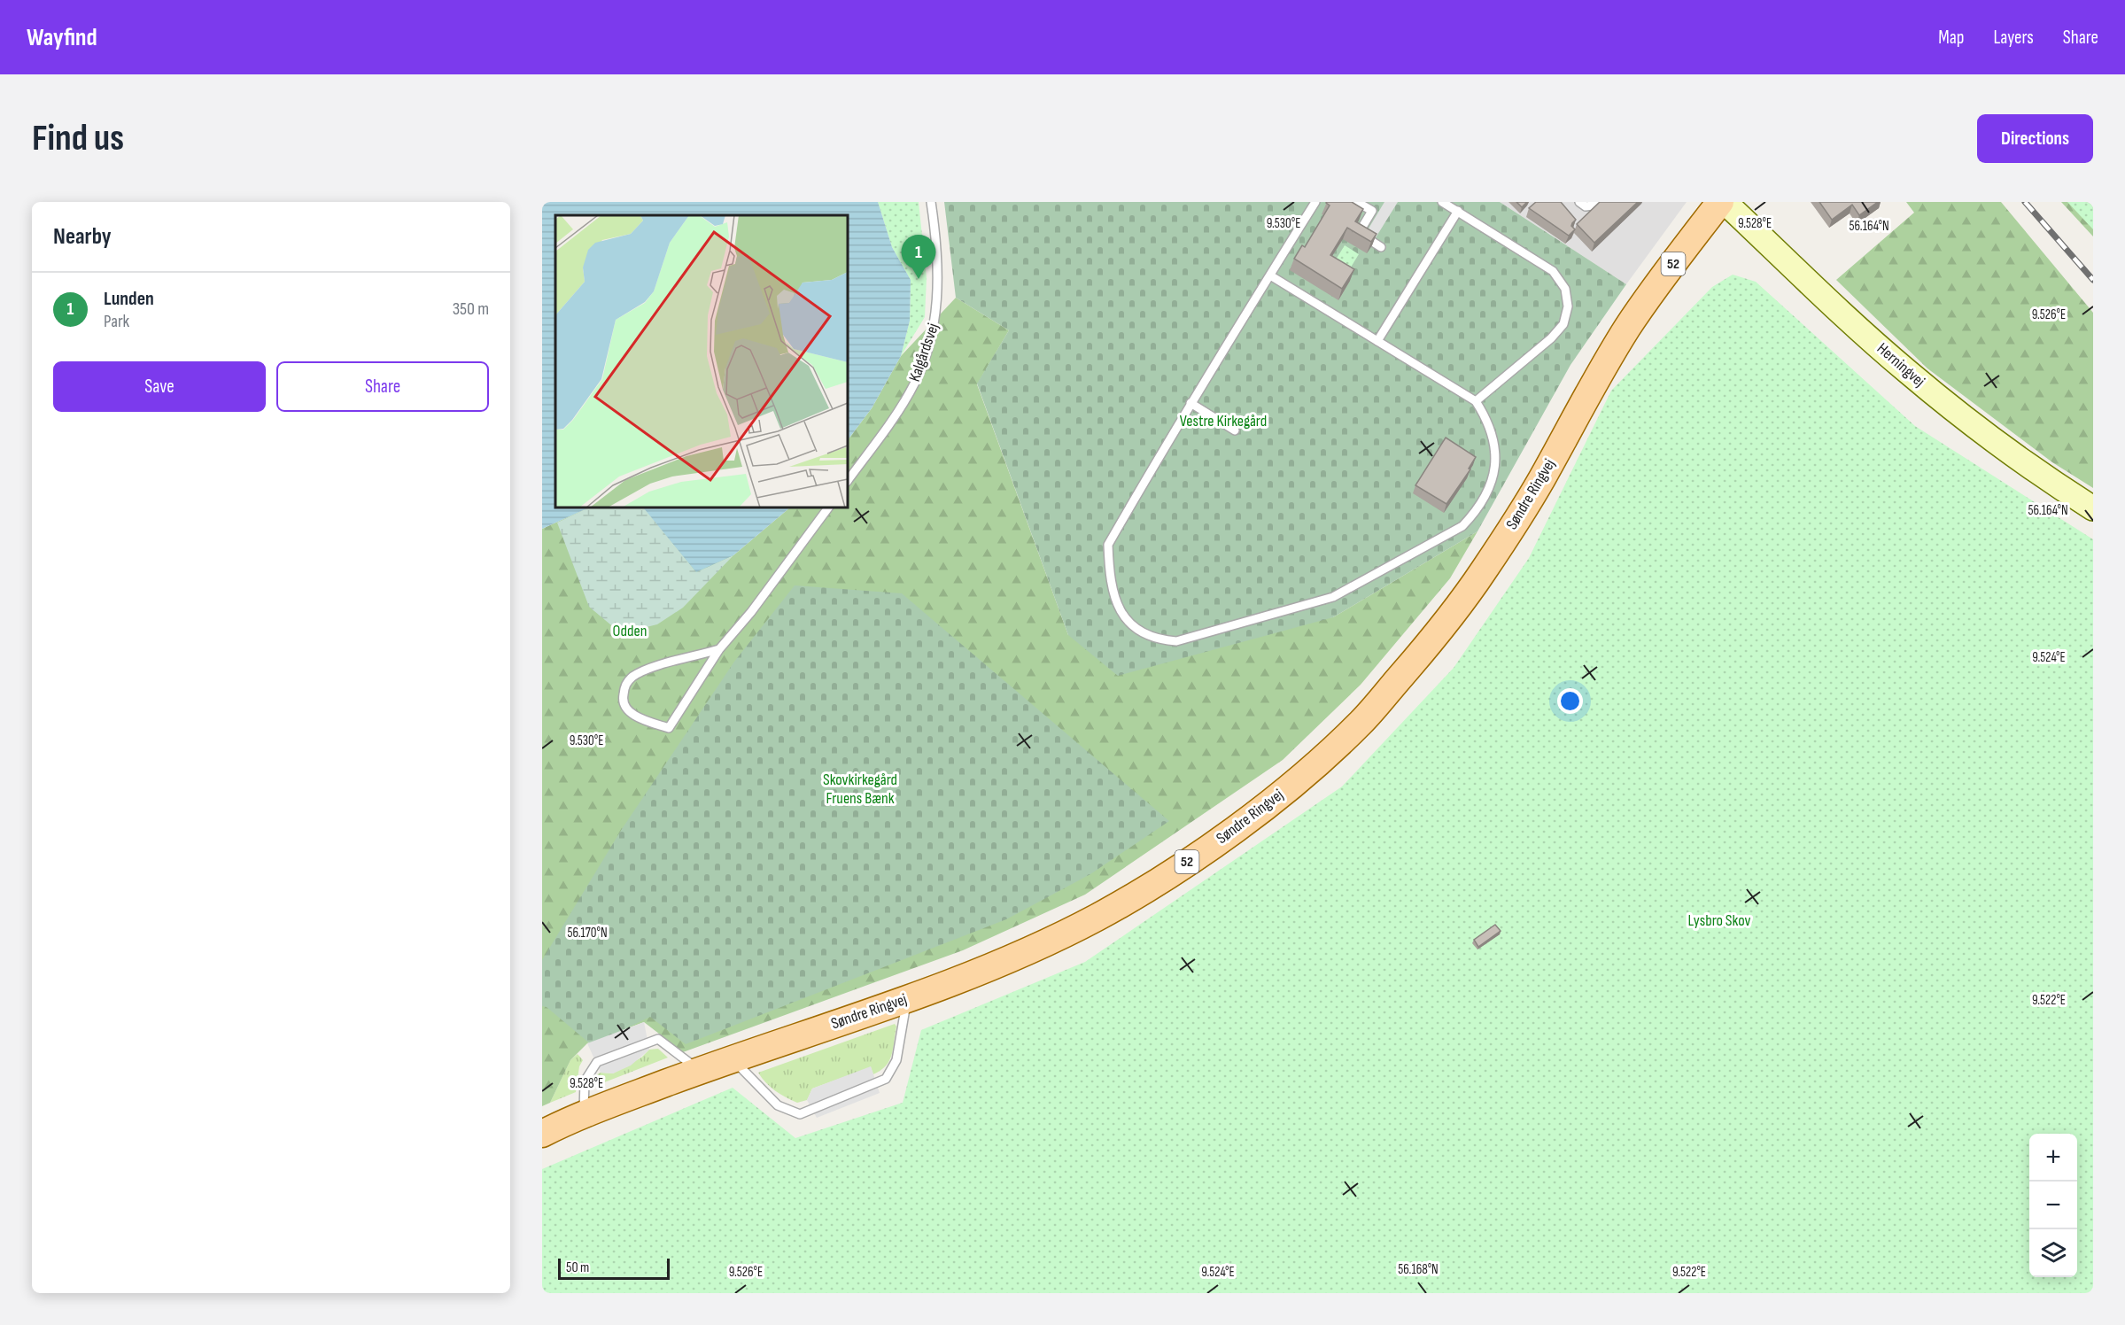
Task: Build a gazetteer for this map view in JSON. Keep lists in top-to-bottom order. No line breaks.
{"streets":{"main road":["52","Søndre Ringvej"],"street":["Herningvej"],"lane":["Kalgårdsvej"]},"parks":["Vestre Kirkegård","Odden","Skovkirkegård Fruens Bænk","Lysbro Skov"],"scale_bar":"50 m","page":{"header":"Wayfind","nav":["Map","Layers","Share"],"buttons":["Directions",["Save","Share"]],"title":"Find us","heading":"Nearby","pins":"1","list":[{"mark":"1","name":"Lunden","note":"Park","value":"350 m"}],"map_buttons":["+","−"],"scale":"50 m"},"coordinates":["9.530°E","9.528°E","56.164°N","9.526°E","9.524°E","56.170°N","9.522°E","56.168°N"]}
